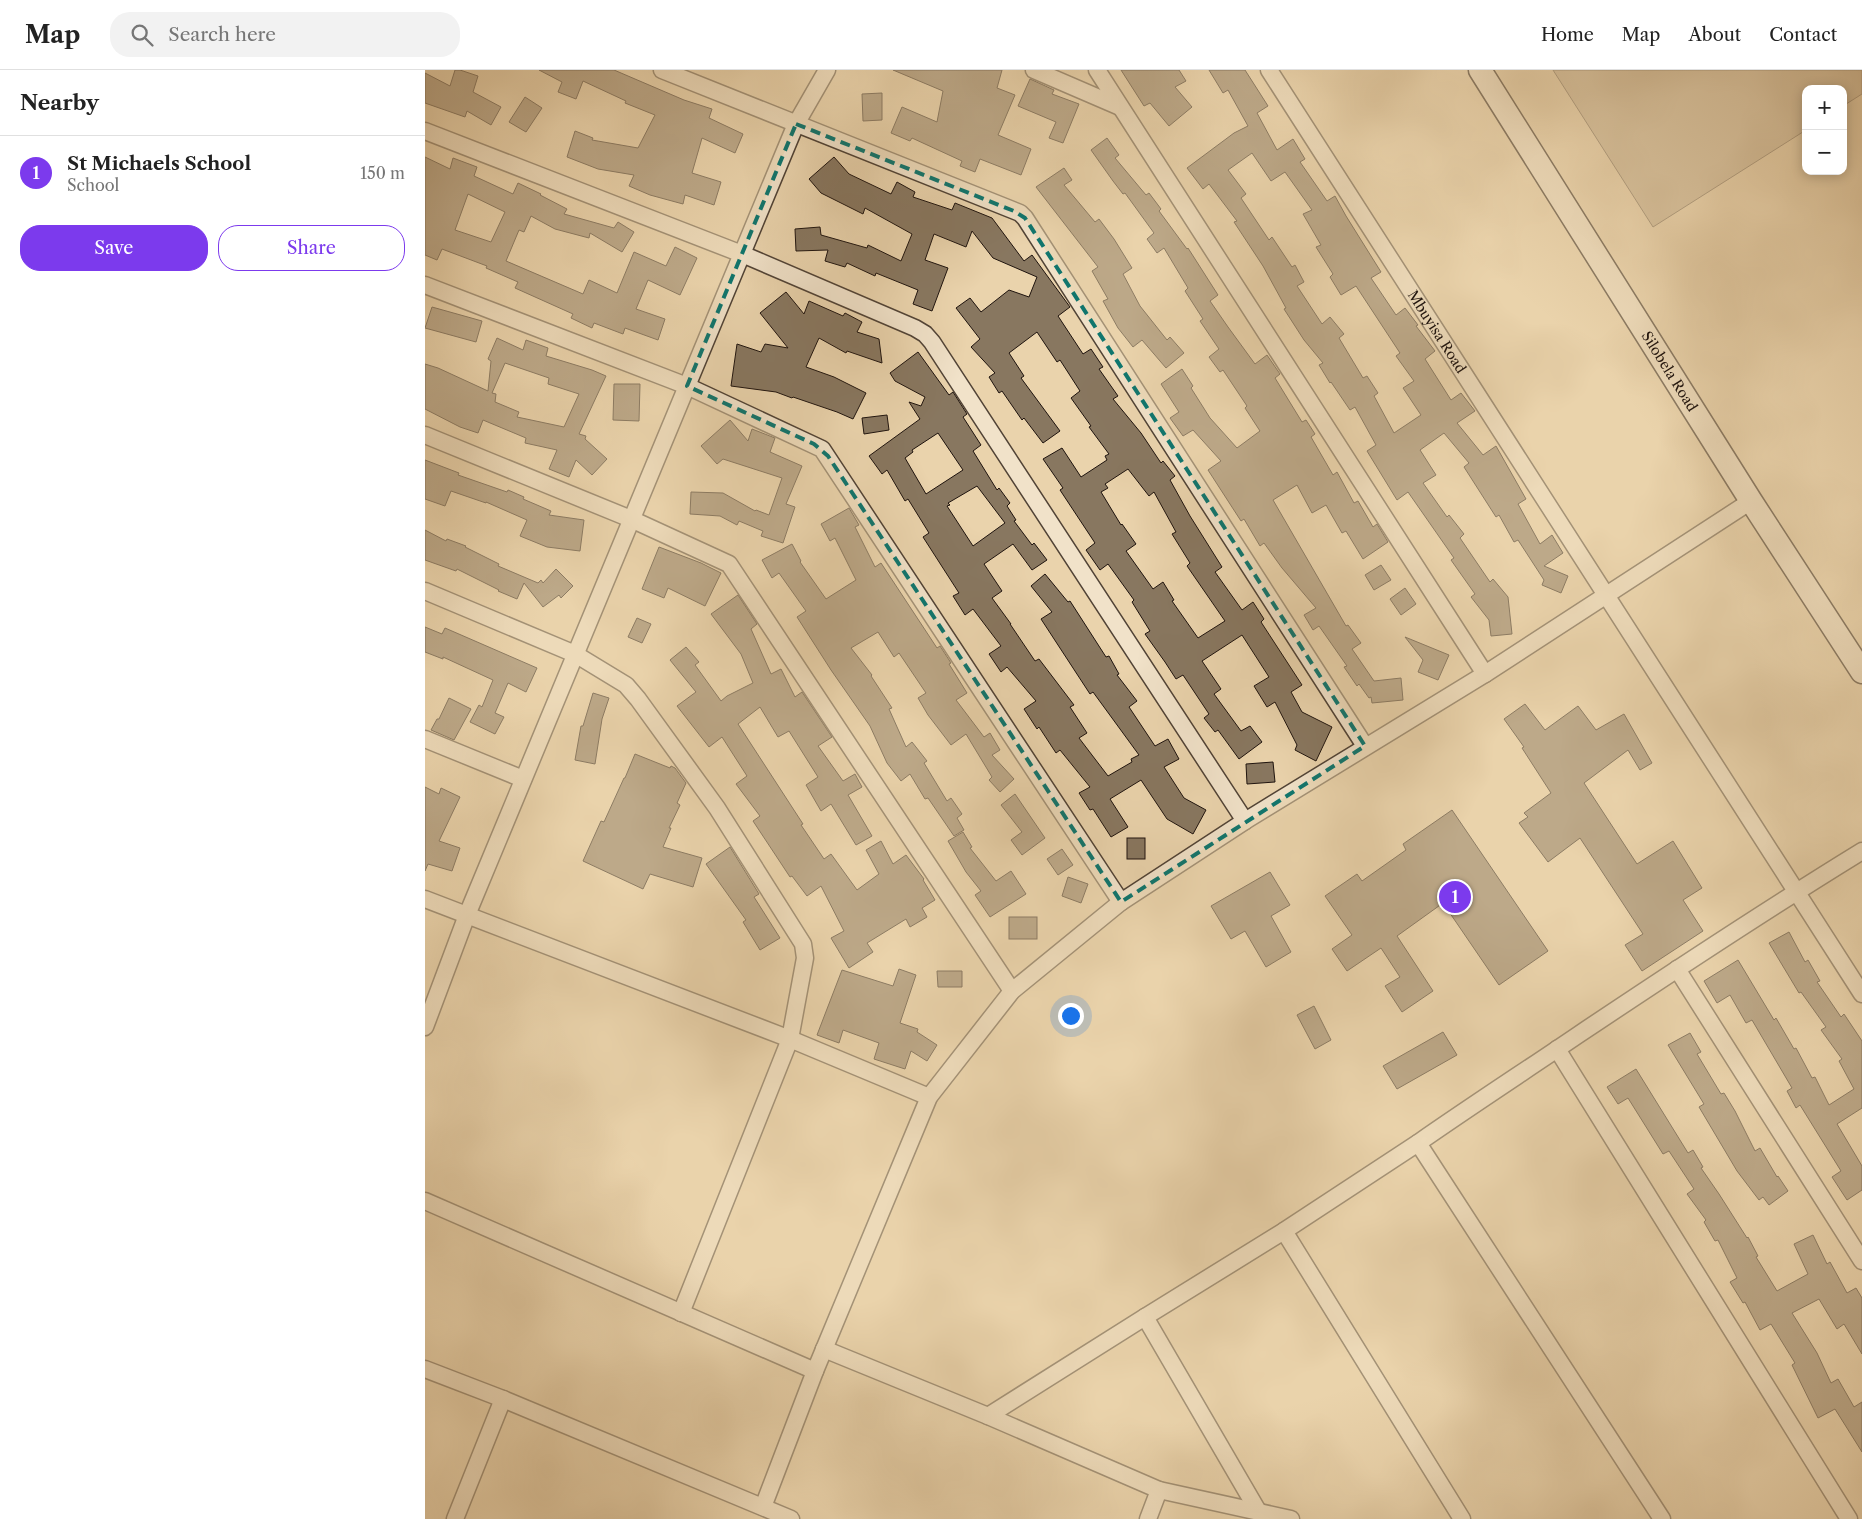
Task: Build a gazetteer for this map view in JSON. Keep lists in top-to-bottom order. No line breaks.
{"streets":{"street":["Mbuyisa Road","Silobela Road"]},"page":{"header":"Map","search":"Search here","nav":["Home","Map","About","Contact"],"heading":"Nearby","map_buttons":["+","−"],"list":[{"mark":"1","name":"St Michaels School","note":"School","value":"150 m"}],"buttons":["Save","Share"],"pins":"1"}}
